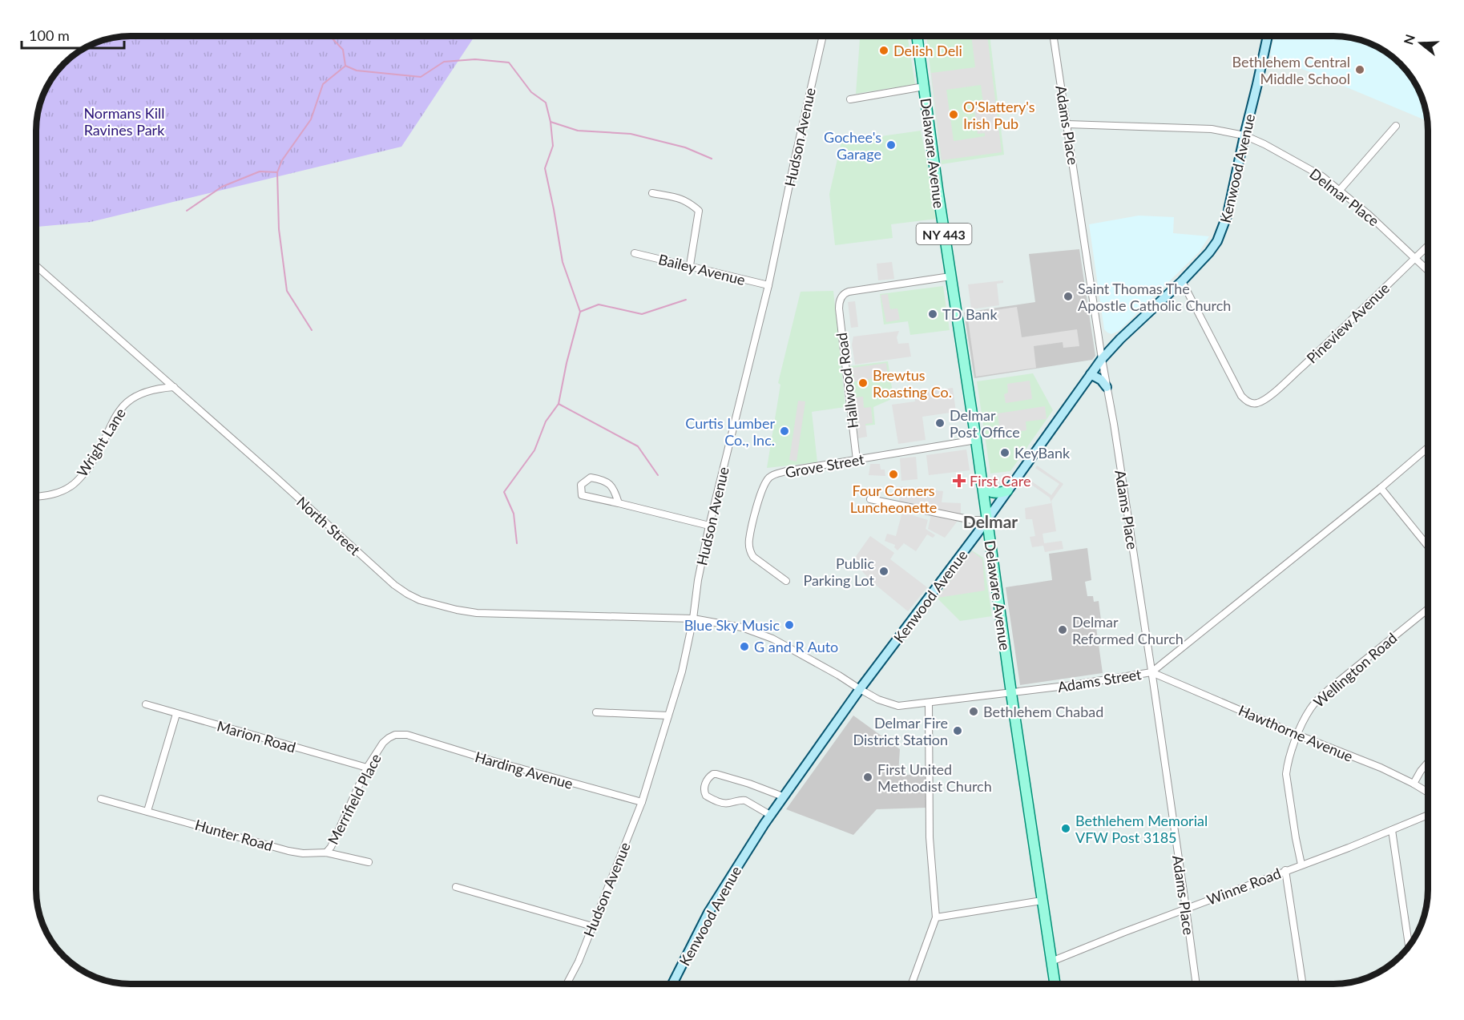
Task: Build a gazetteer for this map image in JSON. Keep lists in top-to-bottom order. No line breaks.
{"streets":{"main road":["Delaware Avenue","NY 443"],"street":["Adams Place","Hudson Avenue","Kenwood Avenue","Delmar Place","Bailey Avenue","Pineview Avenue","Hallwood Road","Wright Lane","Grove Street","North Street","Wellington Road","Adams Street","Hawthorne Avenue","Marion Road","Harding Avenue","Merrifield Place","Hunter Road","Winne Road"]},"crossings":[["Adams Place","Kenwood Avenue"],["Adams Place","Delmar Place"],["Adams Place","Adams Street"],["Adams Place","Hawthorne Avenue"],["Adams Place","Winne Road"],["Hudson Avenue","Bailey Avenue"],["Hudson Avenue","North Street"],["Hudson Avenue","Harding Avenue"],["Delaware Avenue","Kenwood Avenue"],["Delaware Avenue","Hallwood Road"],["Delaware Avenue","Grove Street"],["Delaware Avenue","Adams Street"],["Delaware Avenue","Winne Road"],["Kenwood Avenue","Delmar Place"],["Kenwood Avenue","Pineview Avenue"],["Kenwood Avenue","Adams Street"],["Delmar Place","Pineview Avenue"],["Hallwood Road","Grove Street"],["Wright Lane","North Street"],["North Street","Adams Street"],["Wellington Road","Hawthorne Avenue"],["Wellington Road","Winne Road"],["Adams Street","Hawthorne Avenue"],["Marion Road","Merrifield Place"],["Harding Avenue","Merrifield Place"],["Merrifield Place","Hunter Road"]],"districts":["Delmar"],"parks":["Normans Kill Ravines Park"],"places":{"other":["Delish Deli","Bethlehem Central Middle School","O'Slattery's Irish Pub","Gochee's Garage","Saint Thomas The Apostle Catholic Church","TD Bank","Brewtus Roasting Co.","Delmar Post Office","Curtis Lumber Co., Inc.","KeyBank","Four Corners Luncheonette","Public Parking Lot","Blue Sky Music","Delmar Reformed Church","G and R Auto","Bethlehem Chabad","Delmar Fire District Station","First United Methodist Church","Bethlehem Memorial VFW Post 3185"],"health":["First Care"]},"scale_bar":"100 m","north":"left"}
